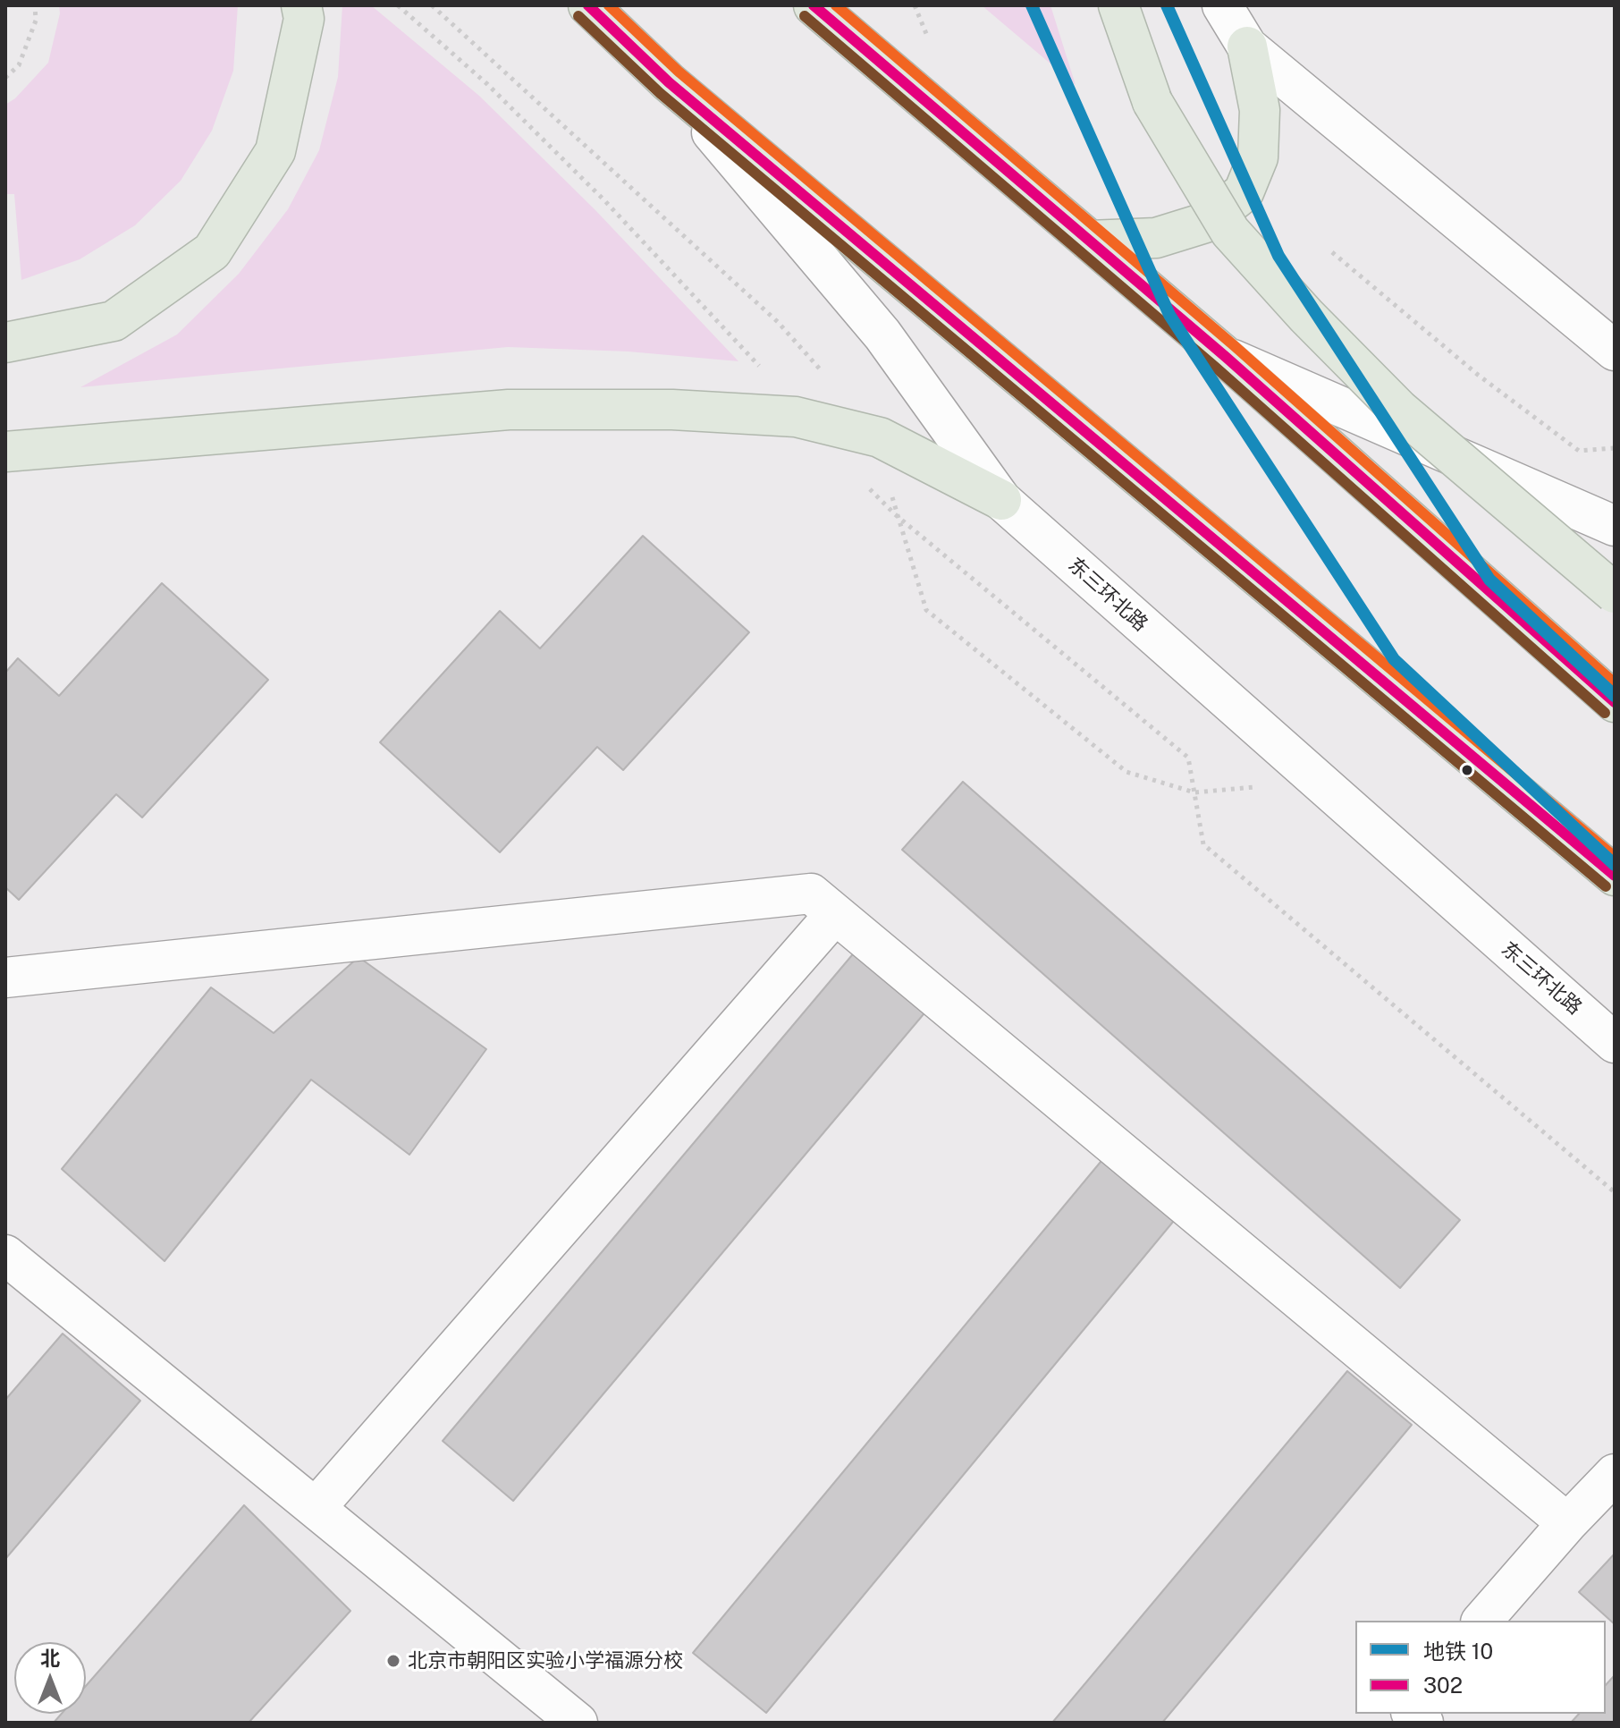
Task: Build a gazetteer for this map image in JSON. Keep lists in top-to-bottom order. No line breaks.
{"streets":{"street":["东三环北路"]},"places":["北京市朝阳区实验小学福源分校"],"lines":["metro line 10","transit line 302"],"legend":["地铁 10","302"],"north":"top"}
